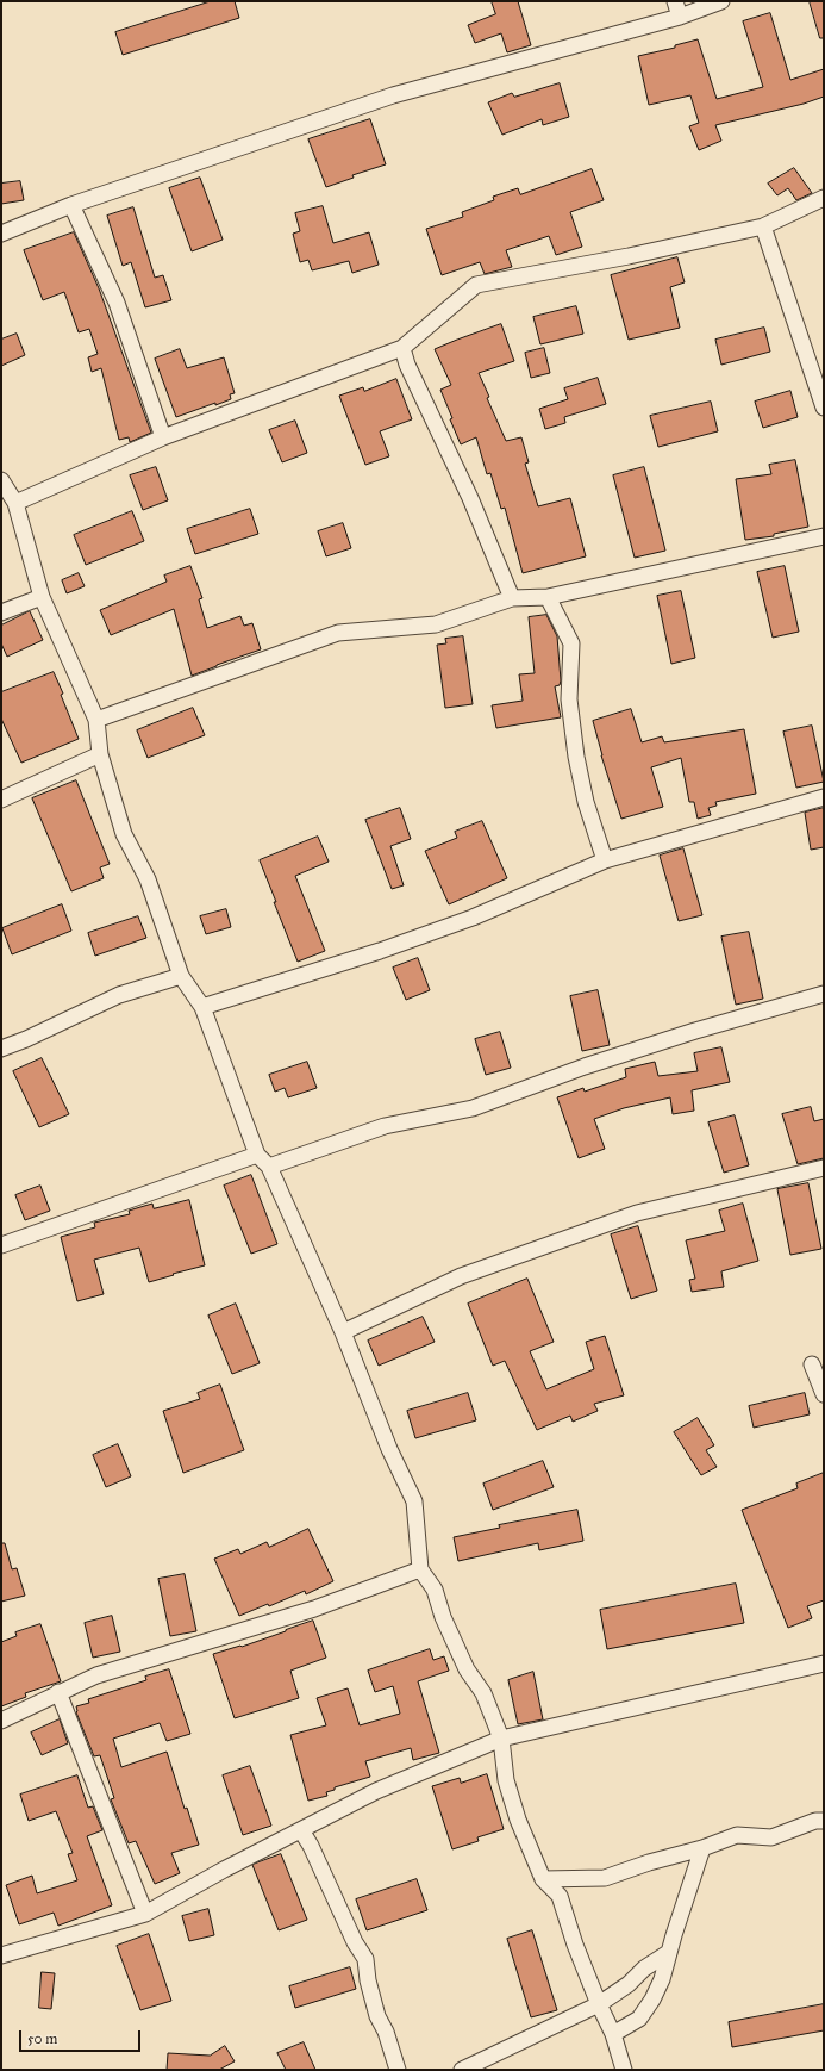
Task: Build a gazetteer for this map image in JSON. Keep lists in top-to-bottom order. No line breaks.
{"scale_bar":"50 m"}
